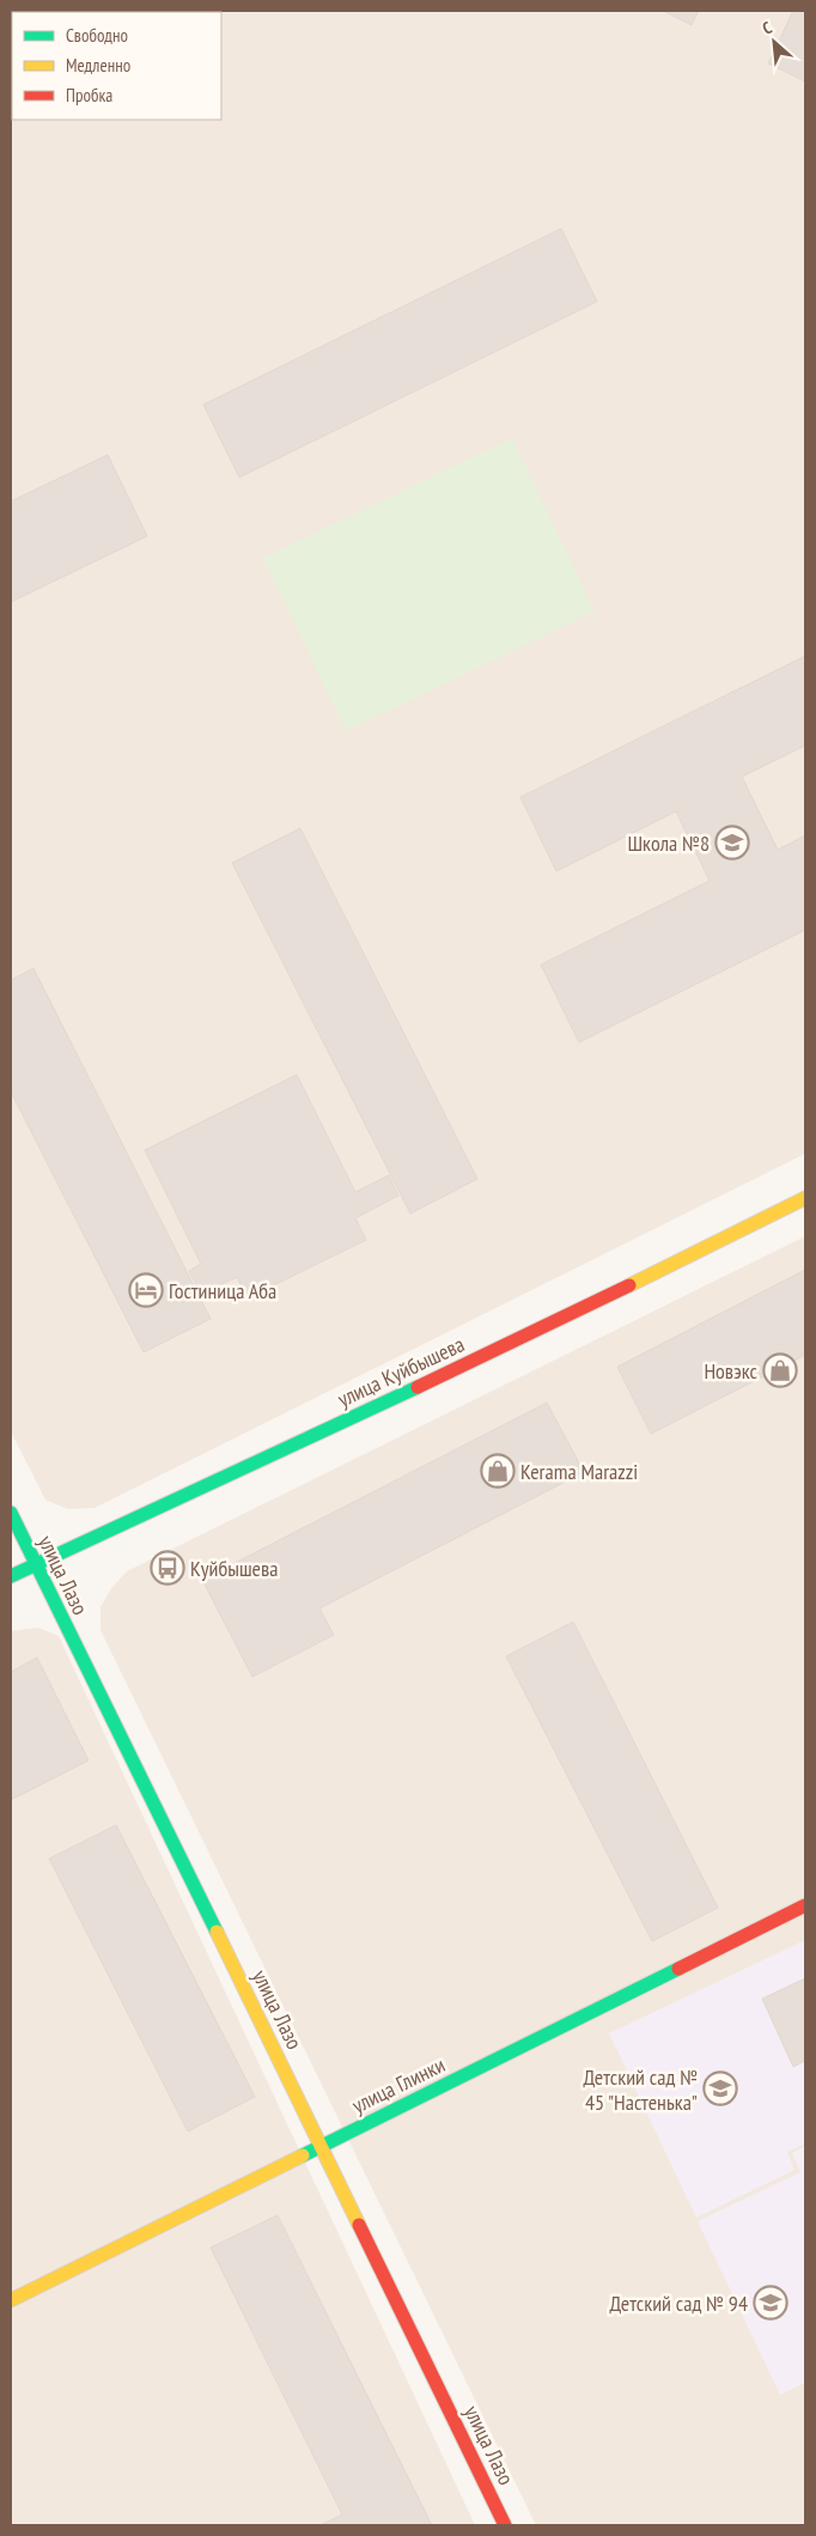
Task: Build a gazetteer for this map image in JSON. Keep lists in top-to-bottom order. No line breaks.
{"streets":{"street":["улица Куйбышева","улица Лазо","улица Глинки"]},"crossings":[["улица Куйбышева","улица Лазо"],["улица Лазо","улица Глинки"]],"places":{"school or university":["Школа №8","Детский сад № 45 \"Настенька\"","Детский сад № 94"],"hotel":["Гостиница Аба"],"shop":["Новэкс","Kerama Marazzi"],"bus stop":["Куйбышева"]},"legend":["Свободно","Медленно","Пробка"],"north":"top left"}
